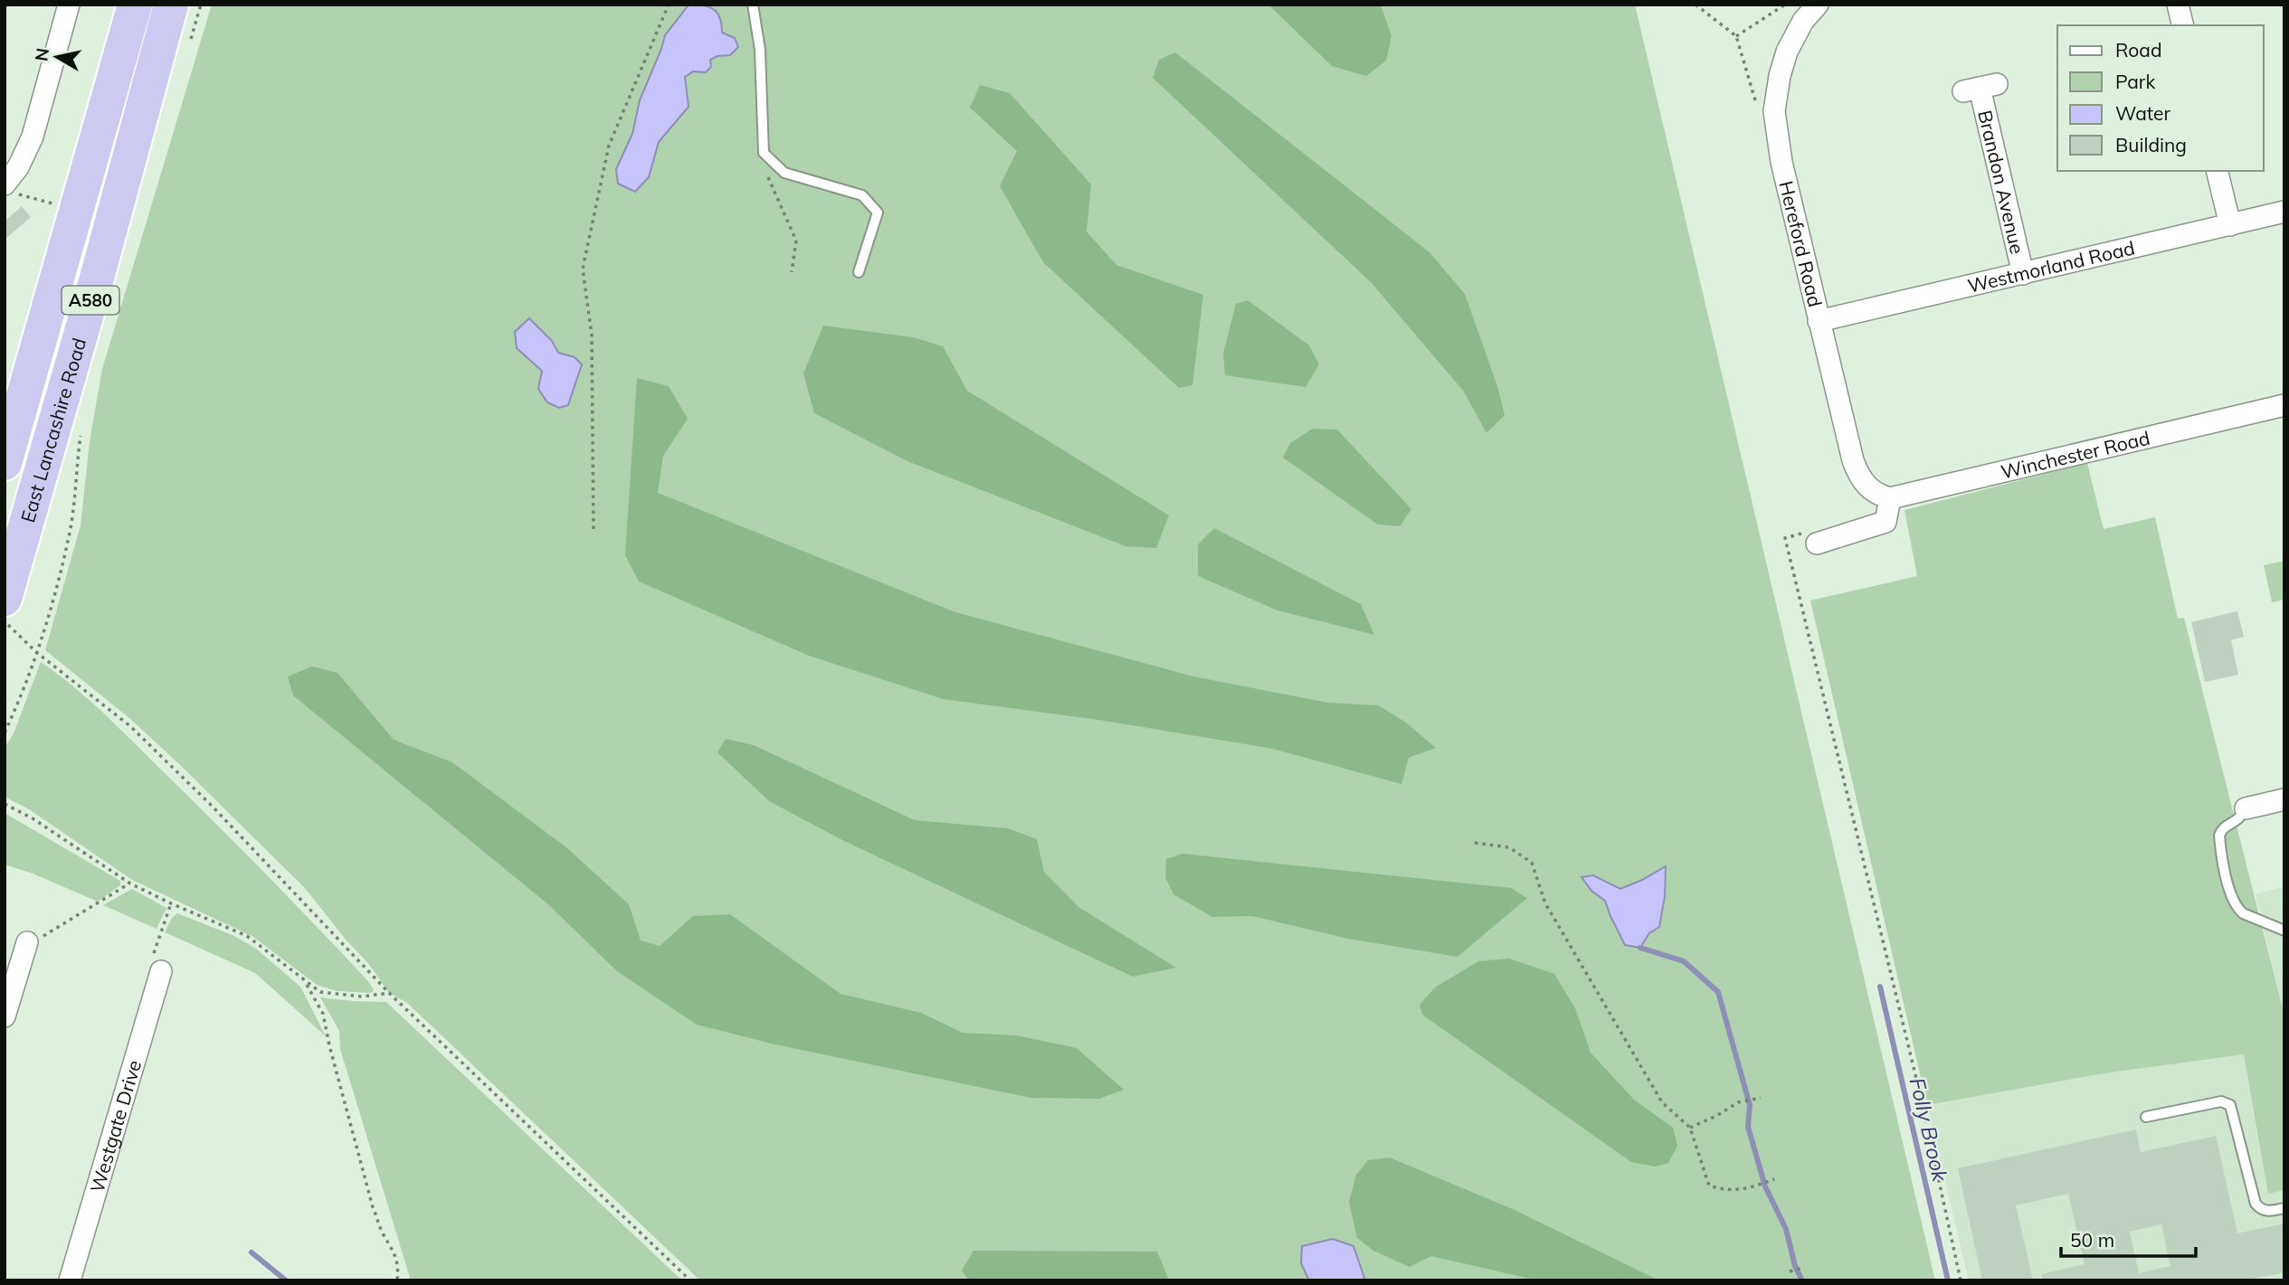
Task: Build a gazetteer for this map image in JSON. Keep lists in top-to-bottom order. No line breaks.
{"streets":{"highway":["A580","East Lancashire Road"],"street":["Brandon Avenue","Hereford Road","Westmorland Road","Winchester Road","Westgate Drive"]},"crossings":[["Brandon Avenue","Westmorland Road"],["Hereford Road","Westmorland Road"],["Hereford Road","Winchester Road"]],"water":["Folly Brook"],"legend":["Road","Park","Water","Building"],"scale_bar":"50 m","north":"left"}
